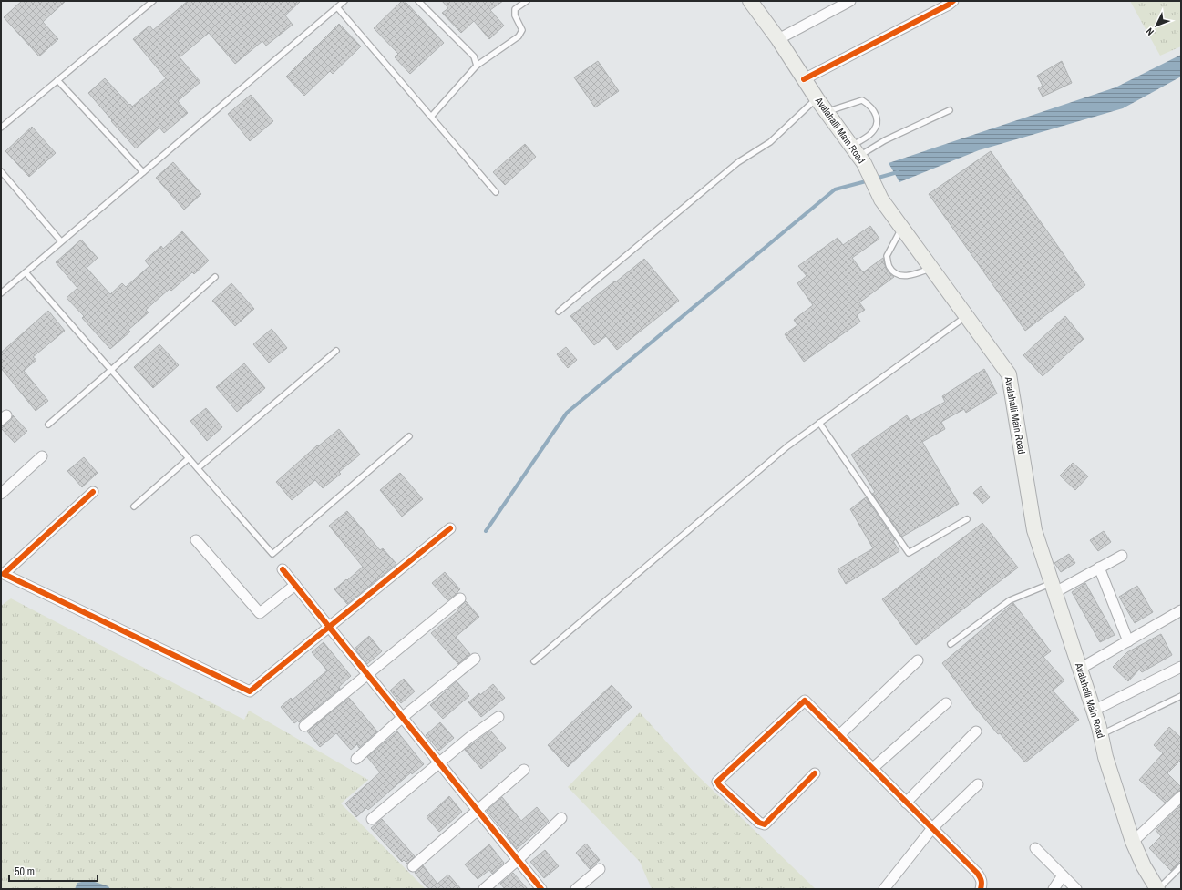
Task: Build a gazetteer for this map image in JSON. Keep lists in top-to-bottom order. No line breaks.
{"streets":{"main road":["Avalahalli Main Road"]},"scale_bar":"50 m","north":"bottom left"}
